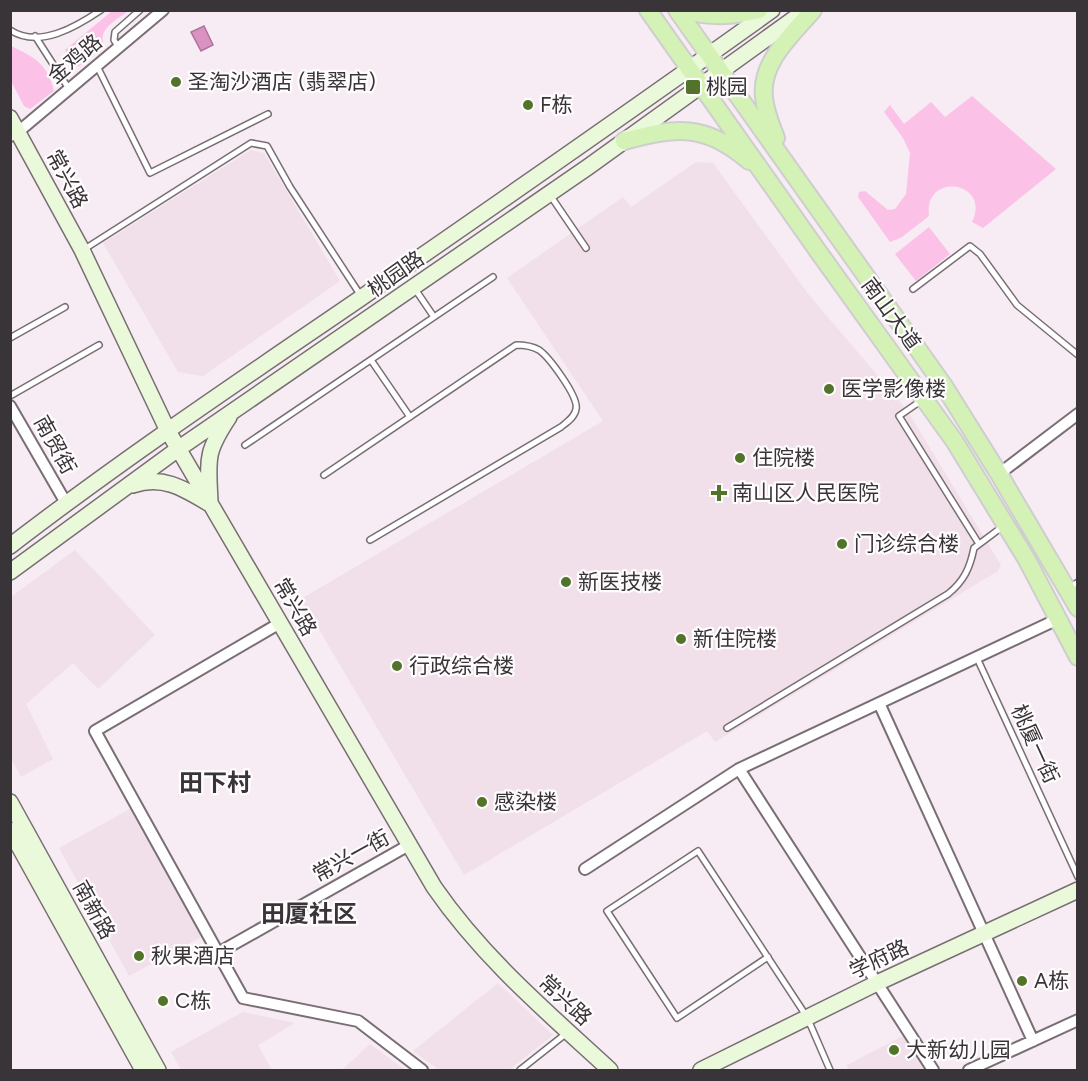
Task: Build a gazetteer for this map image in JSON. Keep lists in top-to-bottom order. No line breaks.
{"streets":{"main road":["常兴路","桃园路","南山大道","南新路","学府路"],"street":["金鸡路","南贸街","常兴一街"],"lane":["桃厦一街"]},"crossings":[["金鸡路","常兴路"],["常兴路","桃园路"],["常兴路","常兴一街"],["桃园路","南山大道"],["桃园路","南贸街"]],"districts":["田下村","田厦社区"],"places":{"other":["圣淘沙酒店 (翡翠店)","F栋","医学影像楼","住院楼","门诊综合楼","新医技楼","新住院楼","行政综合楼","感染楼","秋果酒店","A栋","C栋","大新幼儿园"],"transit":["桃园"],"health":["南山区人民医院"]}}
